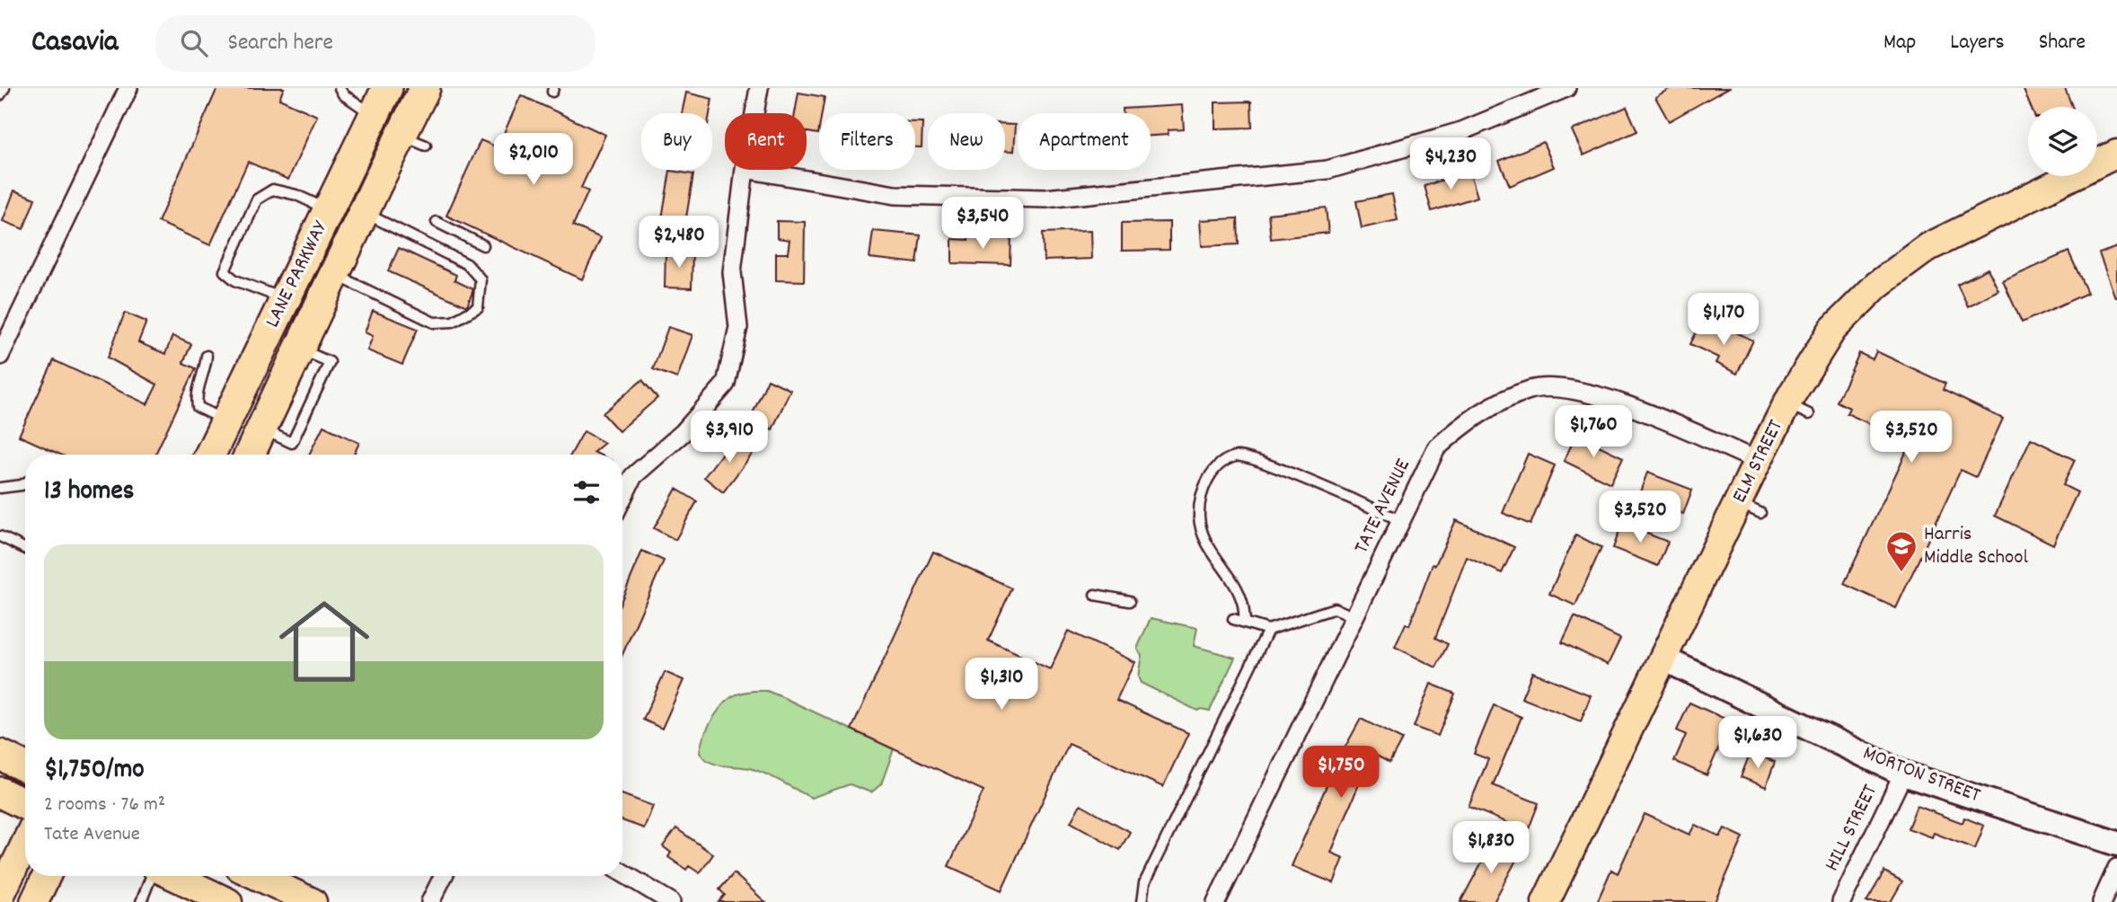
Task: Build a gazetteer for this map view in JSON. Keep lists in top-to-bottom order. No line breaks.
{"streets":{"highway":["LANE PARKWAY"],"main road":["ELM STREET"],"street":["TATE AVENUE","MORTON STREET","HILL STREET"]},"crossings":[["ELM STREET","TATE AVENUE"],["ELM STREET","MORTON STREET"],["MORTON STREET","HILL STREET"]],"places":{"school or university":["Harris Middle School"]},"page":{"header":"Casavia","search":"Search here","nav":["Map","Layers","Share"],"chip":["Buy","Rent","Filters","New","Apartment"],"price":["$2,010","$4,230","$3,540","$2,480","$1,170","$1,760","$3,910","$3,520","$3,520","$1,310","$1,630","$1,750","$1,830"],"heading":"13 homes","list":[{"name":"$1,750/mo","note":"2 rooms · 76 m² · Tate Avenue"}]}}
